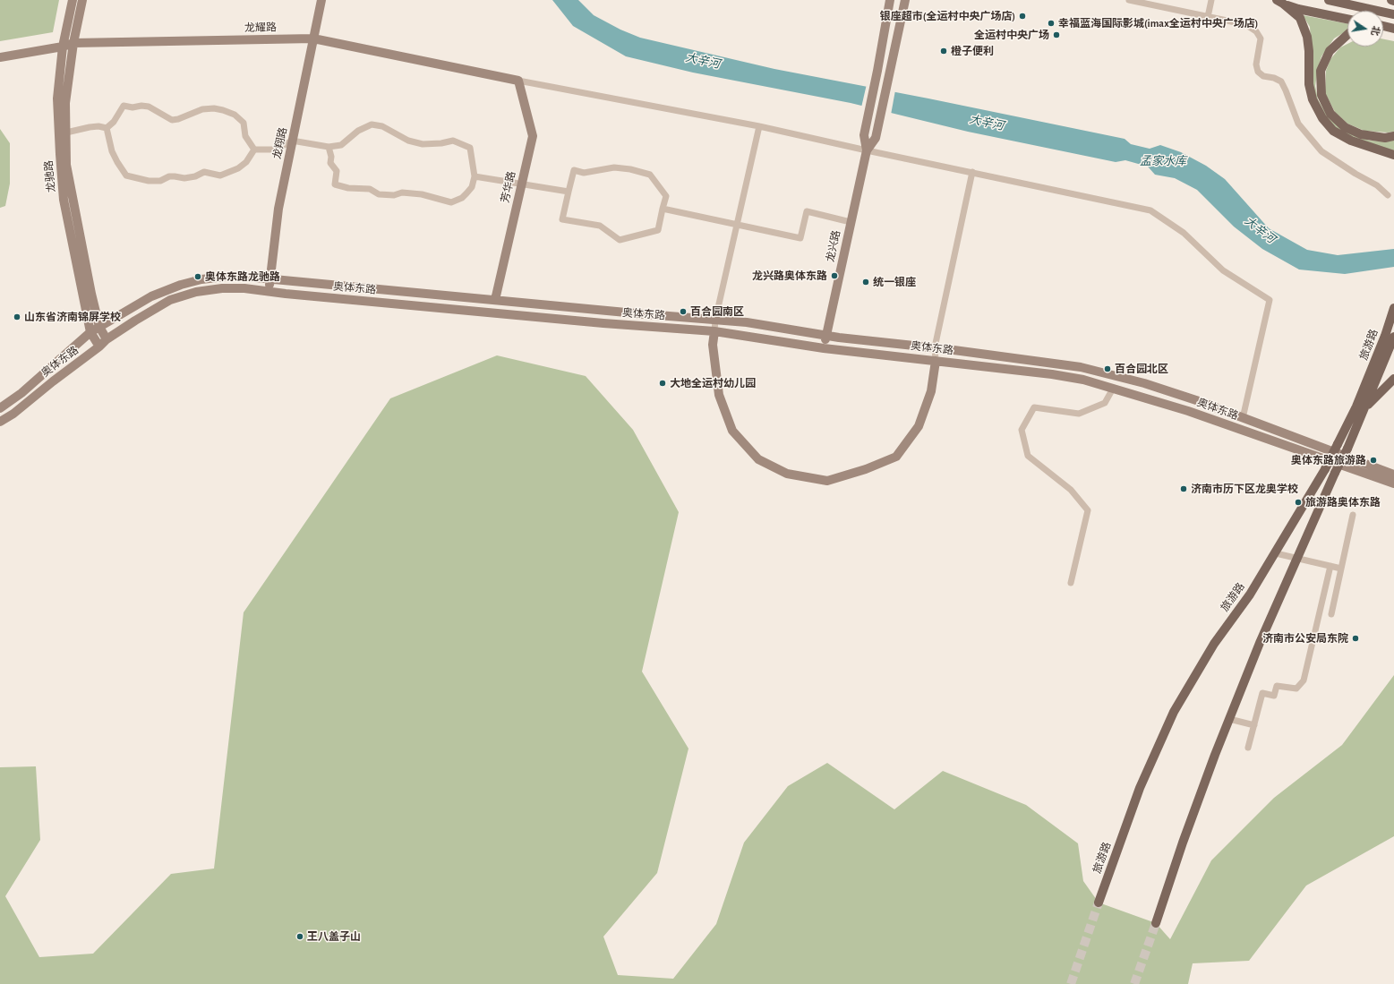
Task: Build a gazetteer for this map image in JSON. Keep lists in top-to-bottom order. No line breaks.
{"streets":{"main road":["龙耀路","龙翔路","龙驰路","芳华路","龙兴路","奥体东路","旅游路"]},"crossings":[["龙耀路","龙翔路"],["龙耀路","龙驰路"],["龙耀路","芳华路"],["龙翔路","奥体东路"],["龙驰路","奥体东路"],["龙兴路","奥体东路"]],"water":["大辛河","孟家水库"],"places":["银座超市(全运村中央广场店)","幸福蓝海国际影城(imax全运村中央广场店)","全运村中央广场","橙子便利","龙兴路奥体东路","奥体东路龙驰路","统一银座","百合园南区","山东省济南锦屏学校","百合园北区","大地全运村幼儿园","奥体东路旅游路","济南市历下区龙奥学校","旅游路奥体东路","济南市公安局东院","王八盖子山"],"north":"right"}
